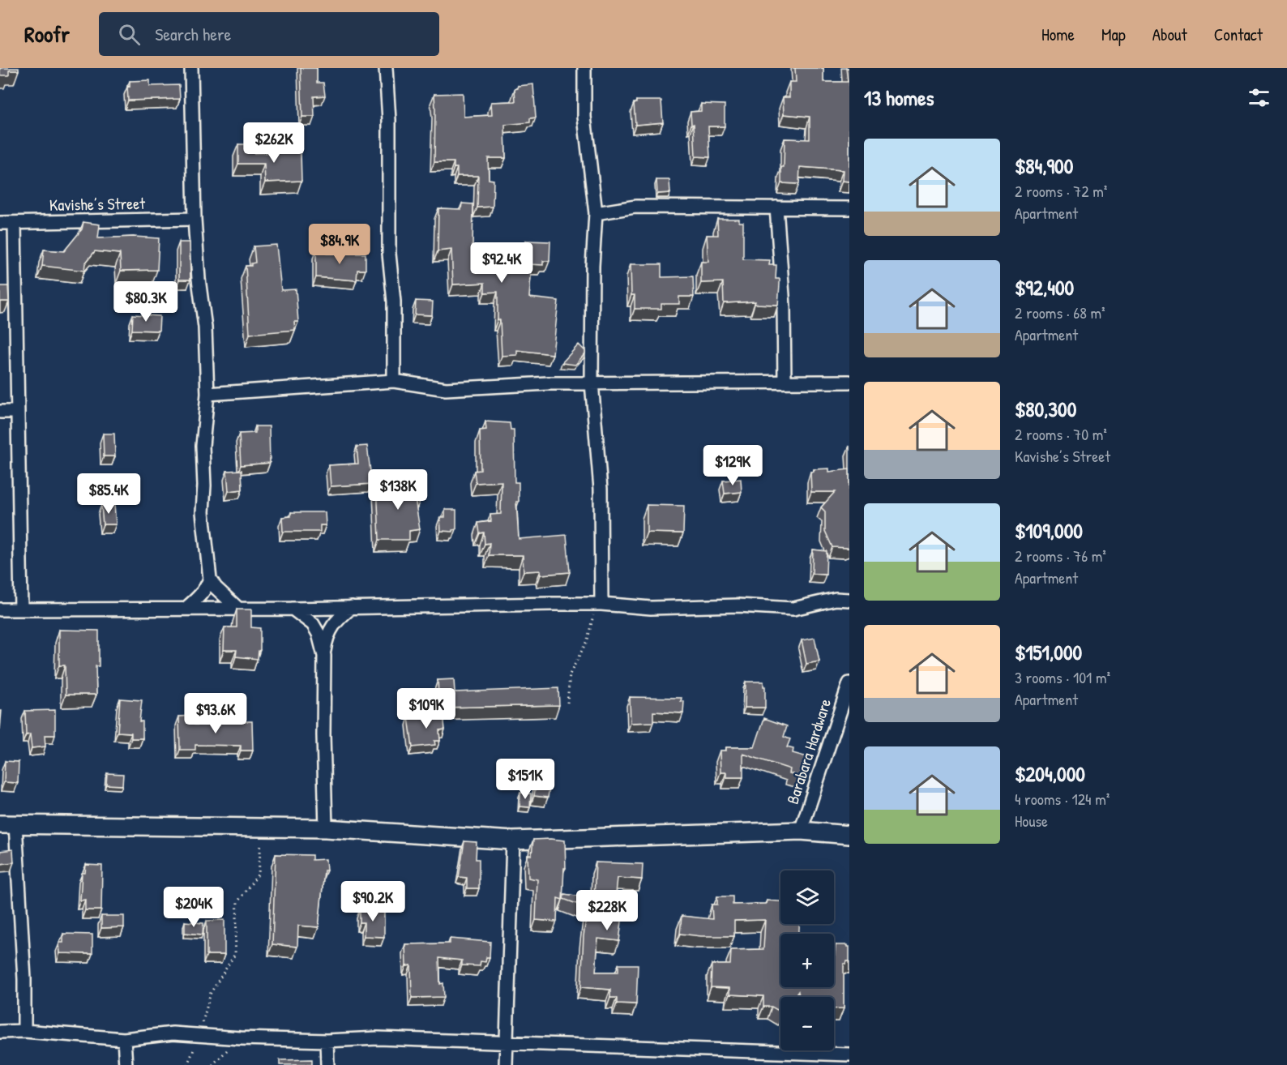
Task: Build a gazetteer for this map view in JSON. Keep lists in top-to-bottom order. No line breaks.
{"streets":{"street":["Kavishe’s Street","Barabara Hardware"]},"page":{"header":"Roofr","search":"Search here","nav":["Home","Map","About","Contact"],"heading":"13 homes","price":["$262K","$84.9K","$92.4K","$80.3K","$129K","$138K","$85.4K","$109K","$93.6K","$151K","$90.2K","$204K","$228K"],"list":[{"name":"$84,900","note":"2 rooms · 72 m² · Apartment"},{"name":"$92,400","note":"2 rooms · 68 m² · Apartment"},{"name":"$80,300","note":"2 rooms · 70 m² · Kavishe’s Street"},{"name":"$109,000","note":"2 rooms · 76 m² · Apartment"},{"name":"$151,000","note":"3 rooms · 101 m² · Apartment"},{"name":"$204,000","note":"4 rooms · 124 m² · House"}],"map_buttons":["+","−"]}}
